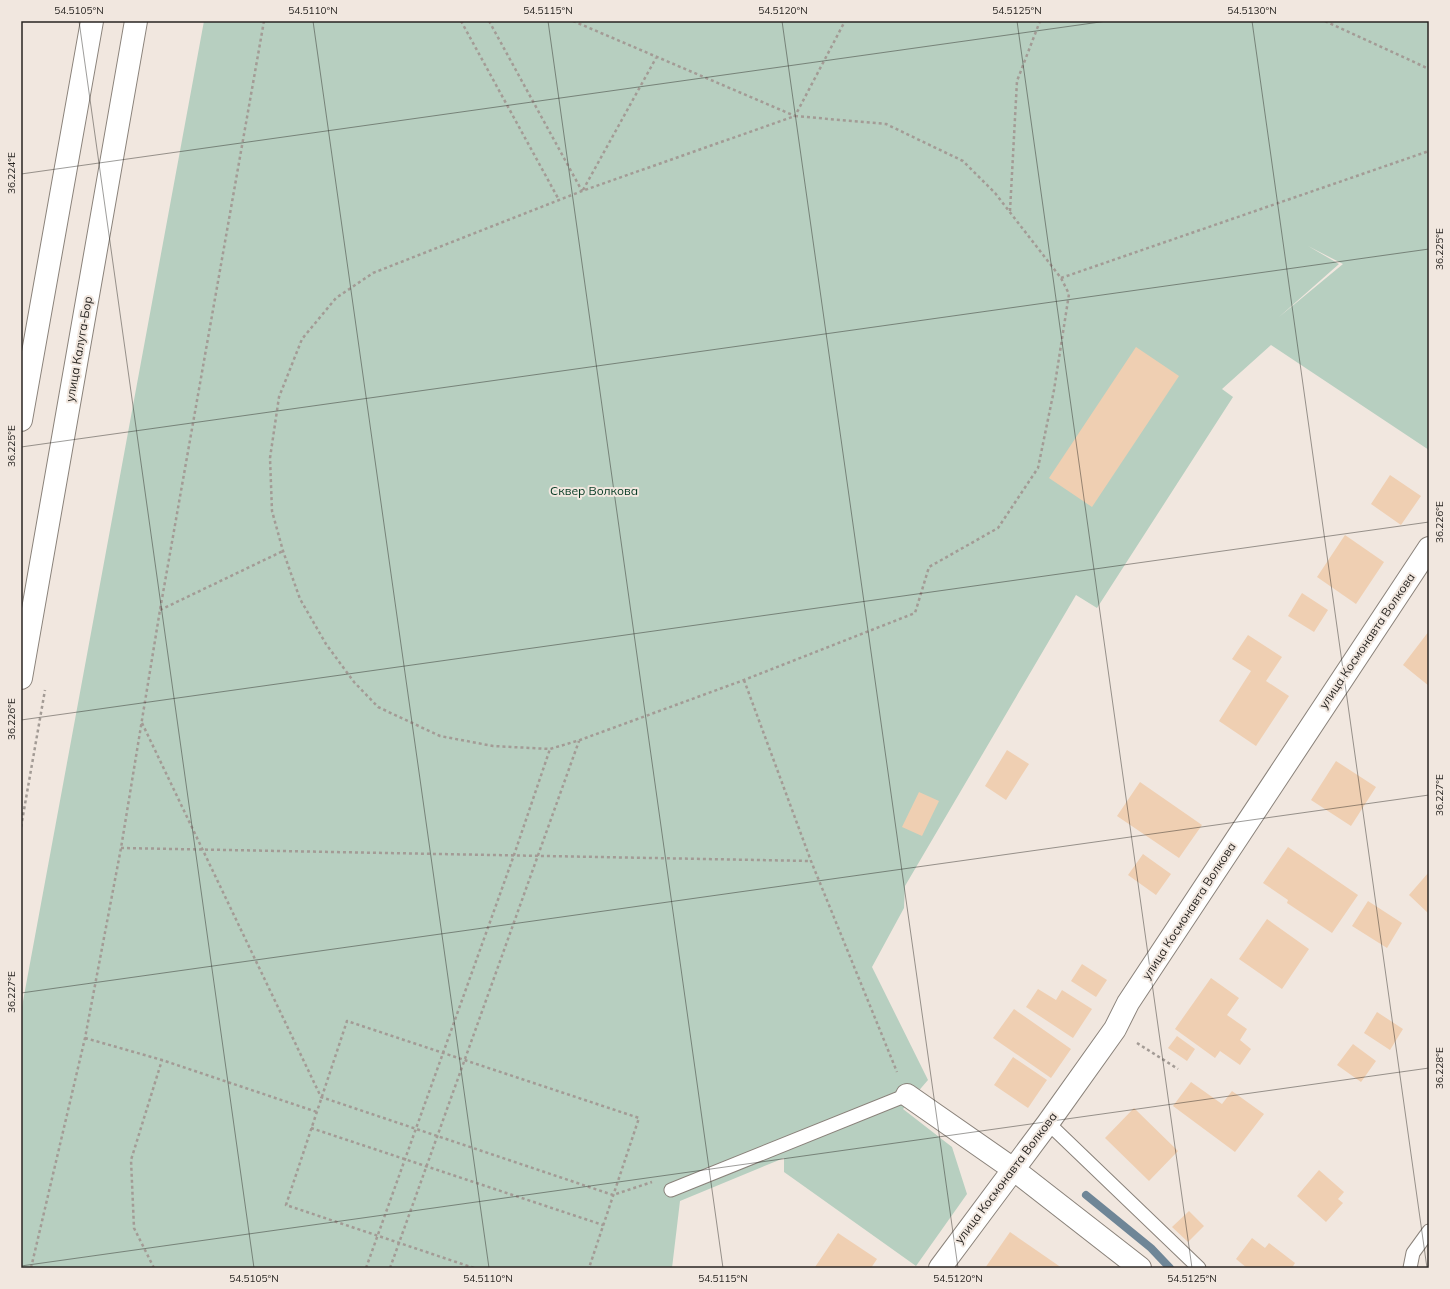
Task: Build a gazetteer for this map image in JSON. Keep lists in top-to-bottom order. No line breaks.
{"streets":{"street":["улица Калуга-Бор","улица Космонавта Волкова"]},"parks":["Сквер Волкова"],"coordinates":["54.5105°N","54.5110°N","54.5115°N","54.5120°N","54.5125°N","54.5130°N","36.224°E","36.225°E","36.226°E","36.227°E","36.228°E"]}
